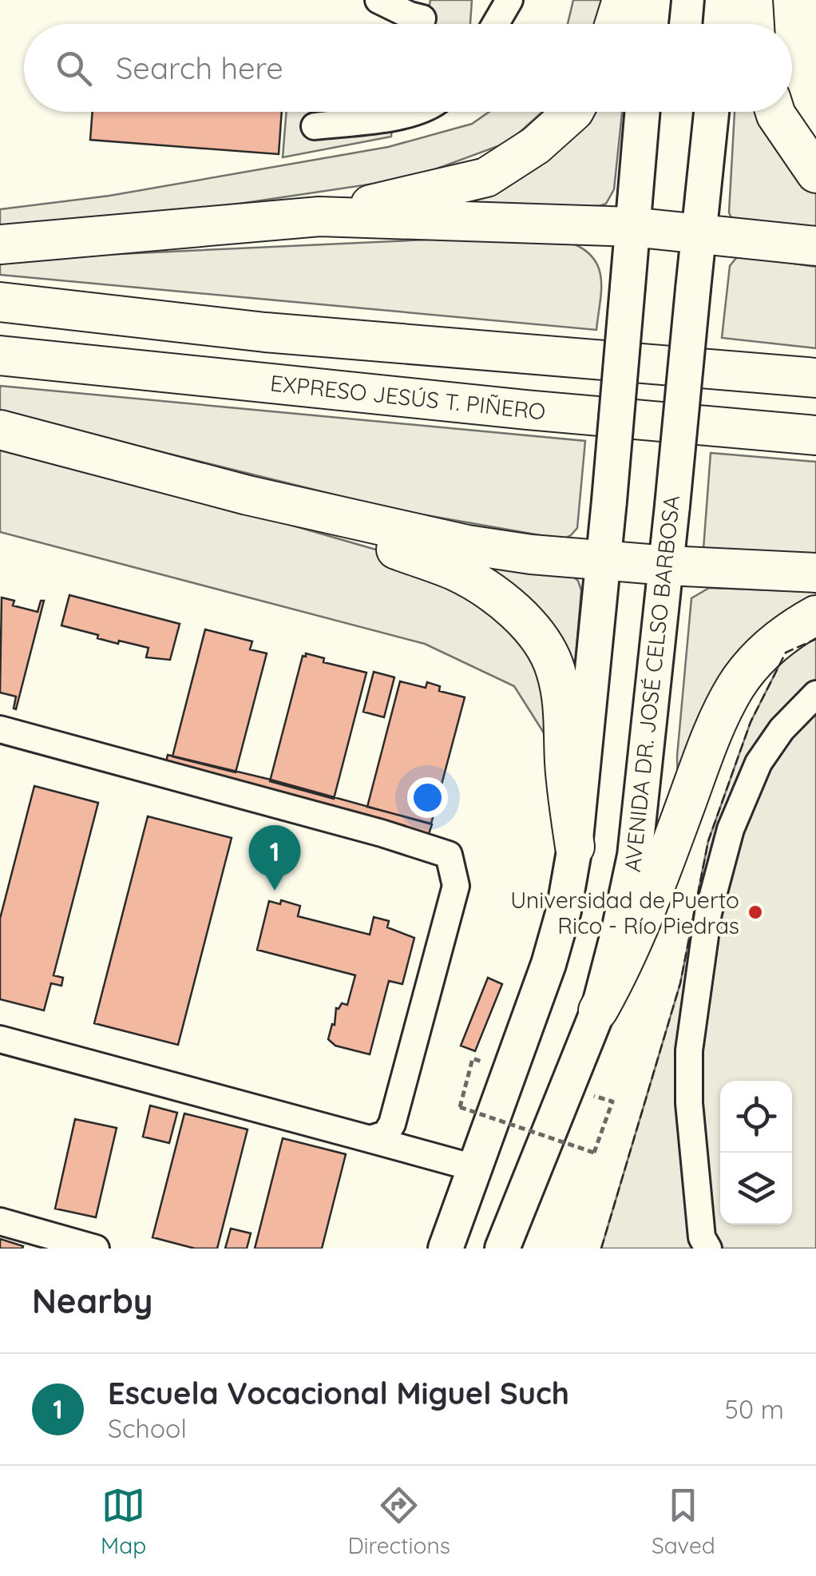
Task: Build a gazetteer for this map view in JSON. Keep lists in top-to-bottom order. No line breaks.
{"streets":{"highway":["EXPRESO JESÚS T. PIÑERO"],"main road":["AVENIDA DR. JOSÉ CELSO BARBOSA"]},"places":["Universidad de Puerto Rico - Río Piedras"],"page":{"search":"Search here","pins":"1","heading":"Nearby","list":[{"mark":"1","name":"Escuela Vocacional Miguel Such","note":"School","value":"50 m"}],"nav":["Map","Directions","Saved"]}}
